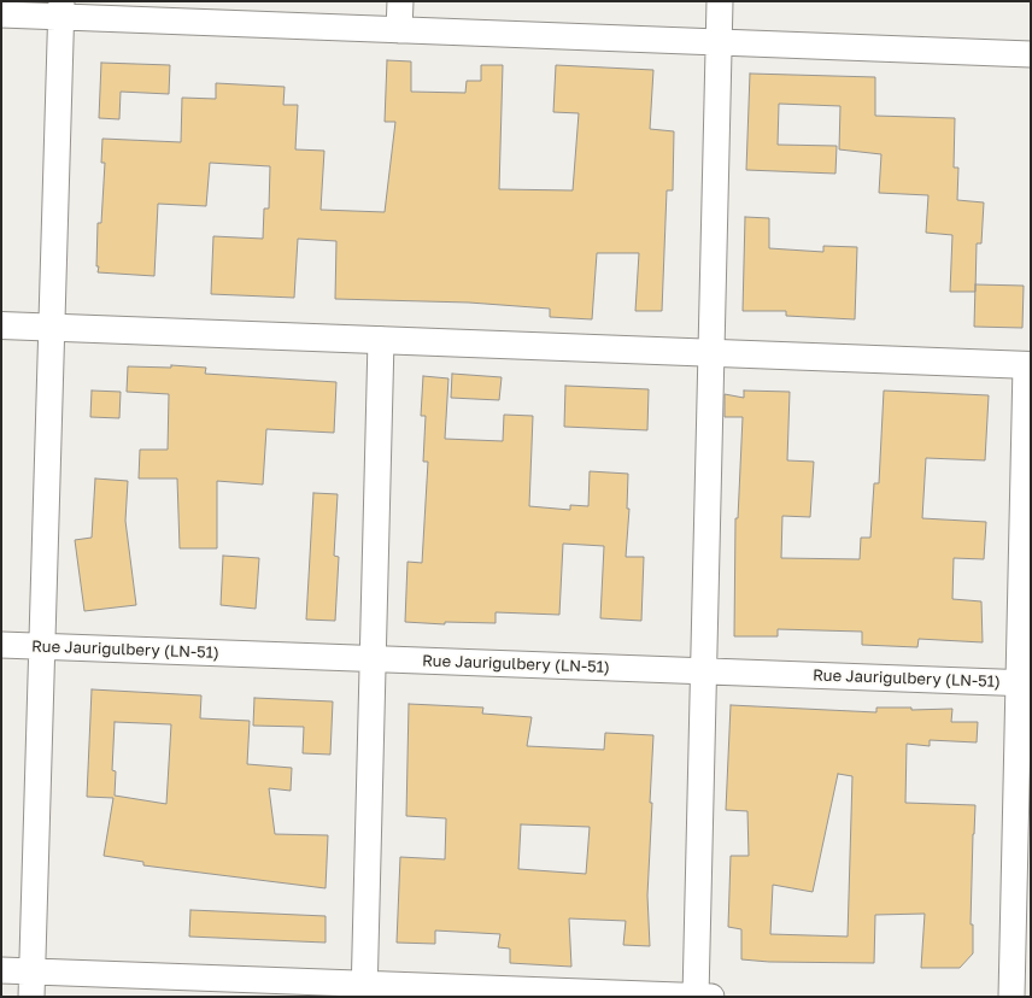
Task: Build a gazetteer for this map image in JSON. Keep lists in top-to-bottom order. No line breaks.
{"streets":{"street":["Rue Jaurigulbery (LN-51)"]}}
